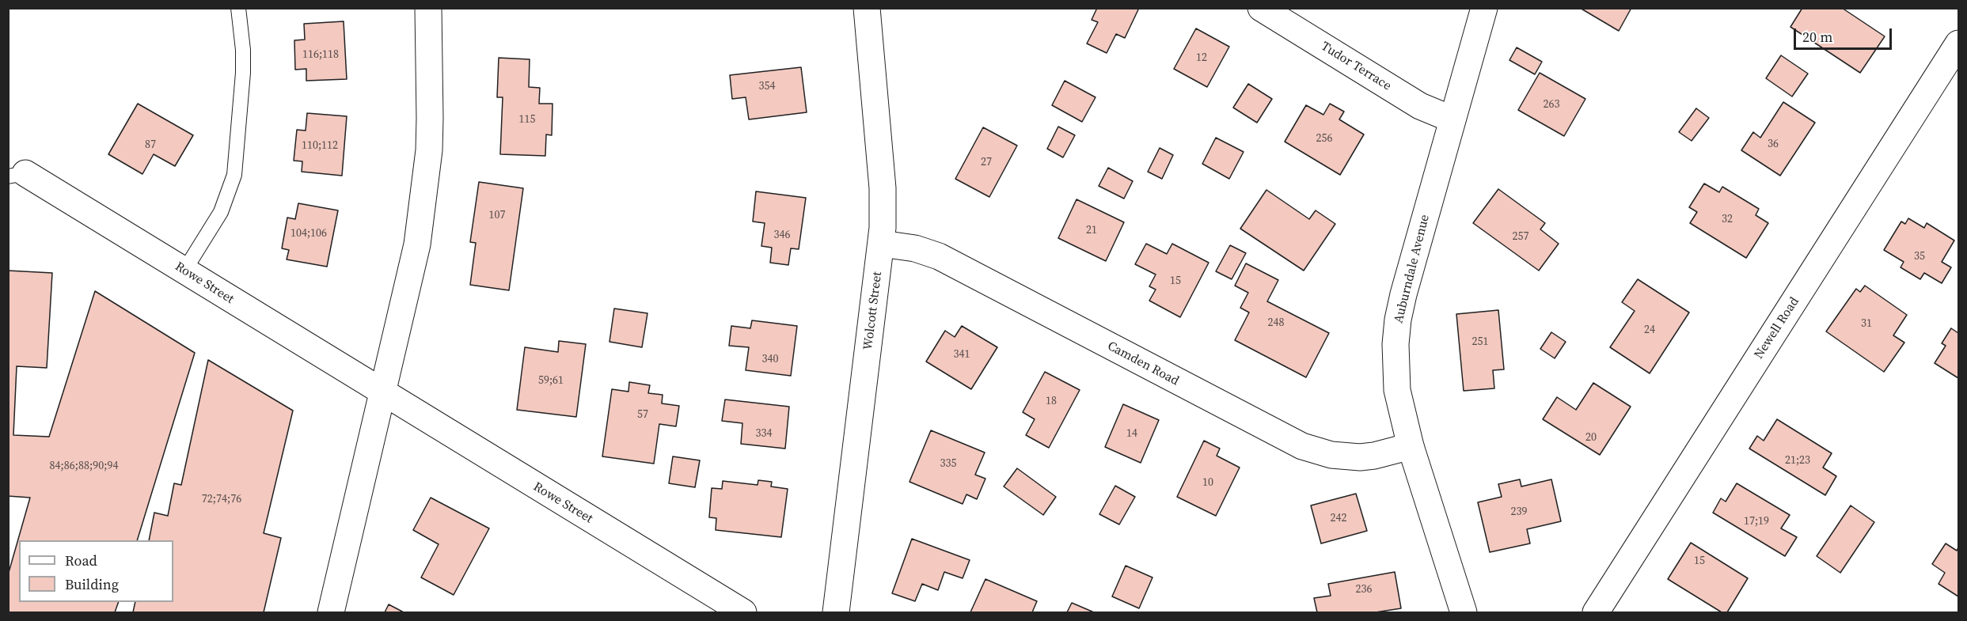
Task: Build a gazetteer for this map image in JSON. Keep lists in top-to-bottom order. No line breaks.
{"streets":{"street":["Tudor Terrace","Auburndale Avenue","Rowe Street","Wolcott Street","Newell Road","Camden Road"]},"crossings":[["Tudor Terrace","Auburndale Avenue"],["Auburndale Avenue","Camden Road"],["Wolcott Street","Camden Road"]],"house_numbers":["116;118","12","354","263","115","256","36","87","110;112","27","107","32","21","104;106","346","257","35","15","248","31","24","251","341","340","59;61","18","57","334","14","20","21;23","335","84;86;88;90;94","10","72;74;76","239","242","17;19","15","236"],"legend":["Road","Building"],"scale_bar":"20 m"}
